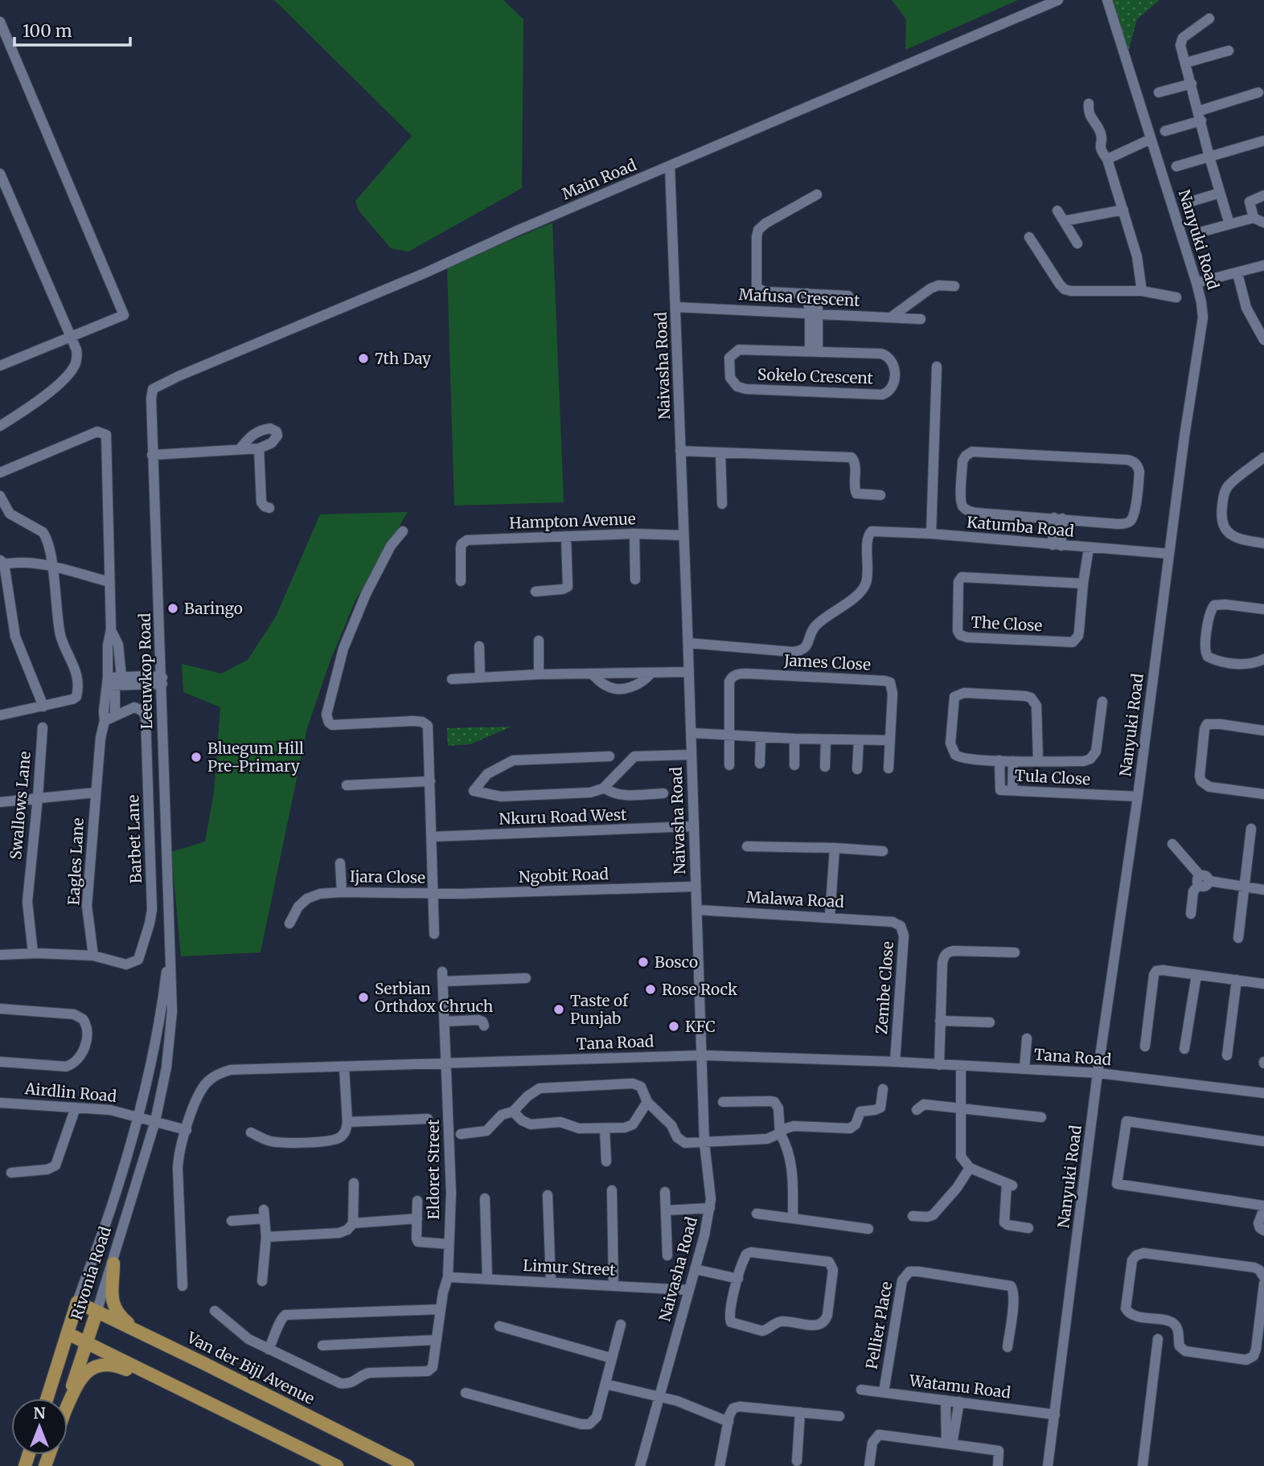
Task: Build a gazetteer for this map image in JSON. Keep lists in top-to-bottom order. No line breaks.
{"streets":{"main road":["Rivonia Road","Van der Bijl Avenue"],"street":["Main Road","Nanyuki Road","Mafusa Crescent","Naivasha Road","Sokelo Crescent","Hampton Avenue","Katumba Road","The Close","James Close","Leeuwkop Road","Tula Close","Swallows Lane","Nkuru Road West","Barbet Lane","Eagles Lane","Ngobit Road","Ijara Close","Malawa Road","Zembe Close","Tana Road","Airdlin Road","Eldoret Street","Limur Street","Pellier Place","Watamu Road"]},"crossings":[["Main Road","Naivasha Road"],["Main Road","Leeuwkop Road"],["Nanyuki Road","Katumba Road"],["Nanyuki Road","Tula Close"],["Nanyuki Road","Tana Road"],["Nanyuki Road","Watamu Road"],["Mafusa Crescent","Naivasha Road"],["Mafusa Crescent","Sokelo Crescent"],["Naivasha Road","Hampton Avenue"],["Naivasha Road","James Close"],["Naivasha Road","Nkuru Road West"],["Naivasha Road","Ngobit Road"],["Naivasha Road","Malawa Road"],["Naivasha Road","Tana Road"],["Naivasha Road","Limur Street"],["Katumba Road","The Close"],["Katumba Road","James Close"],["Leeuwkop Road","Airdlin Road"],["Leeuwkop Road","Rivonia Road"],["Barbet Lane","Eagles Lane"],["Ngobit Road","Ijara Close"],["Malawa Road","Zembe Close"],["Zembe Close","Tana Road"],["Tana Road","Eldoret Street"],["Airdlin Road","Rivonia Road"],["Eldoret Street","Limur Street"],["Rivonia Road","Van der Bijl Avenue"],["Pellier Place","Watamu Road"]],"places":["7th Day","Baringo","Bluegum Hill Pre-Primary","Bosco","Rose Rock","Serbian Orthdox Chruch","Taste of Punjab","KFC"],"scale_bar":"100 m","north":"top"}
